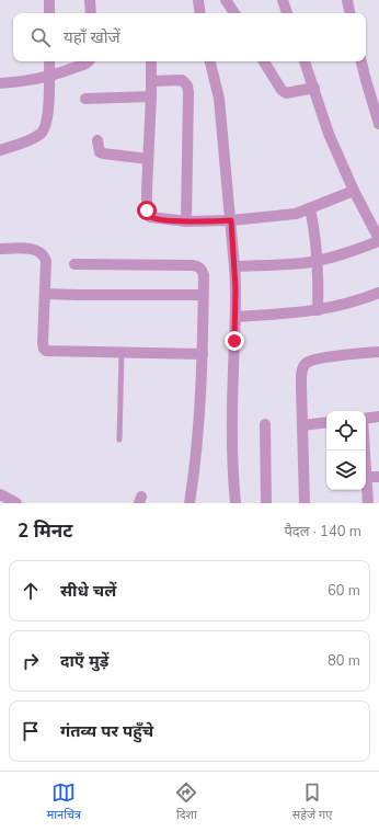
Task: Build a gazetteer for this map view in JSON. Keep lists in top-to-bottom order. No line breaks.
{"page":{"search":"यहाँ खोजें","heading":["2 मिनट","पैदल · 140 m"],"list":[["सीधे चलें","60 m"],["दाएँ मुड़ें","80 m"],"गंतव्य पर पहुँचे"],"nav":["मानचित्र","दिशा","सहेजे गए"]}}
